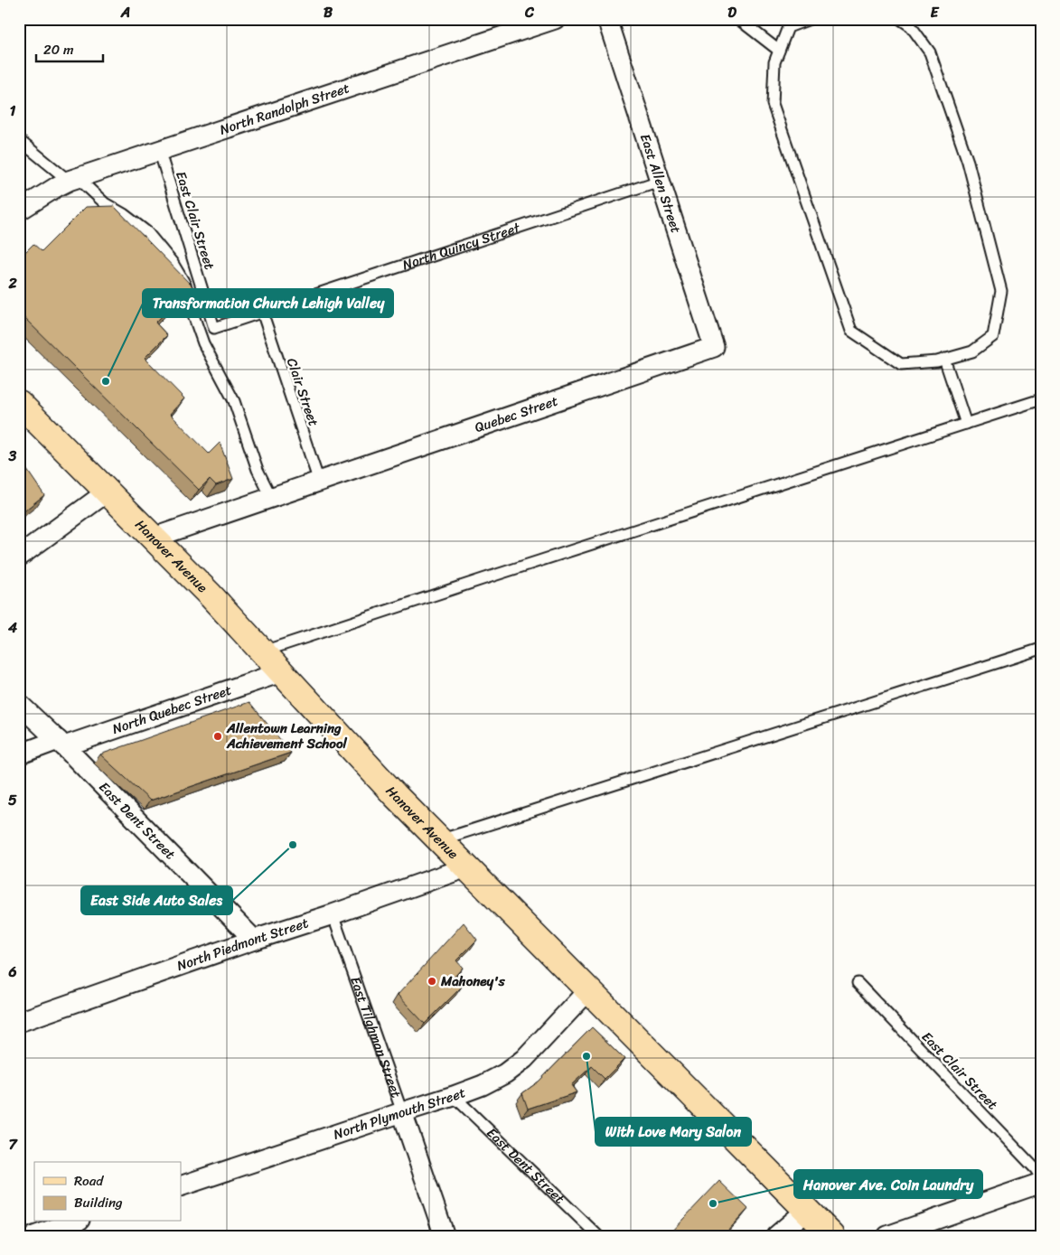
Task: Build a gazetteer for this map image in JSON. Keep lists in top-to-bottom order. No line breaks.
{"streets":{"main road":["Hanover Avenue"],"street":["North Randolph Street","East Allen Street","Quebec Street","North Quebec Street","East Dent Street","North Piedmont Street","East Tilghman Street","North Plymouth Street"],"lane":["East Clair Street","North Quincy Street","Clair Street"]},"crossings":[["North Randolph Street","East Clair Street"],["East Allen Street","North Quincy Street"],["East Allen Street","Quebec Street"],["East Clair Street","North Quincy Street"],["East Clair Street","Clair Street"],["North Quincy Street","Clair Street"],["Clair Street","Quebec Street"],["Hanover Avenue","North Quebec Street"],["Hanover Avenue","North Piedmont Street"],["Hanover Avenue","North Plymouth Street"],["North Quebec Street","East Dent Street"],["East Dent Street","North Piedmont Street"],["East Dent Street","North Plymouth Street"],["North Piedmont Street","East Tilghman Street"],["East Tilghman Street","North Plymouth Street"]],"places":["Transformation Church Lehigh Valley","Allentown Learning Achievement School","East Side Auto Sales","Mahoney's","With Love Mary Salon","Hanover Ave. Coin Laundry"],"legend":["Road","Building"],"scale_bar":"20 m","grid":{"columns":["A","B","C","D","E"],"rows":["1","2","3","4","5","6","7"]}}
